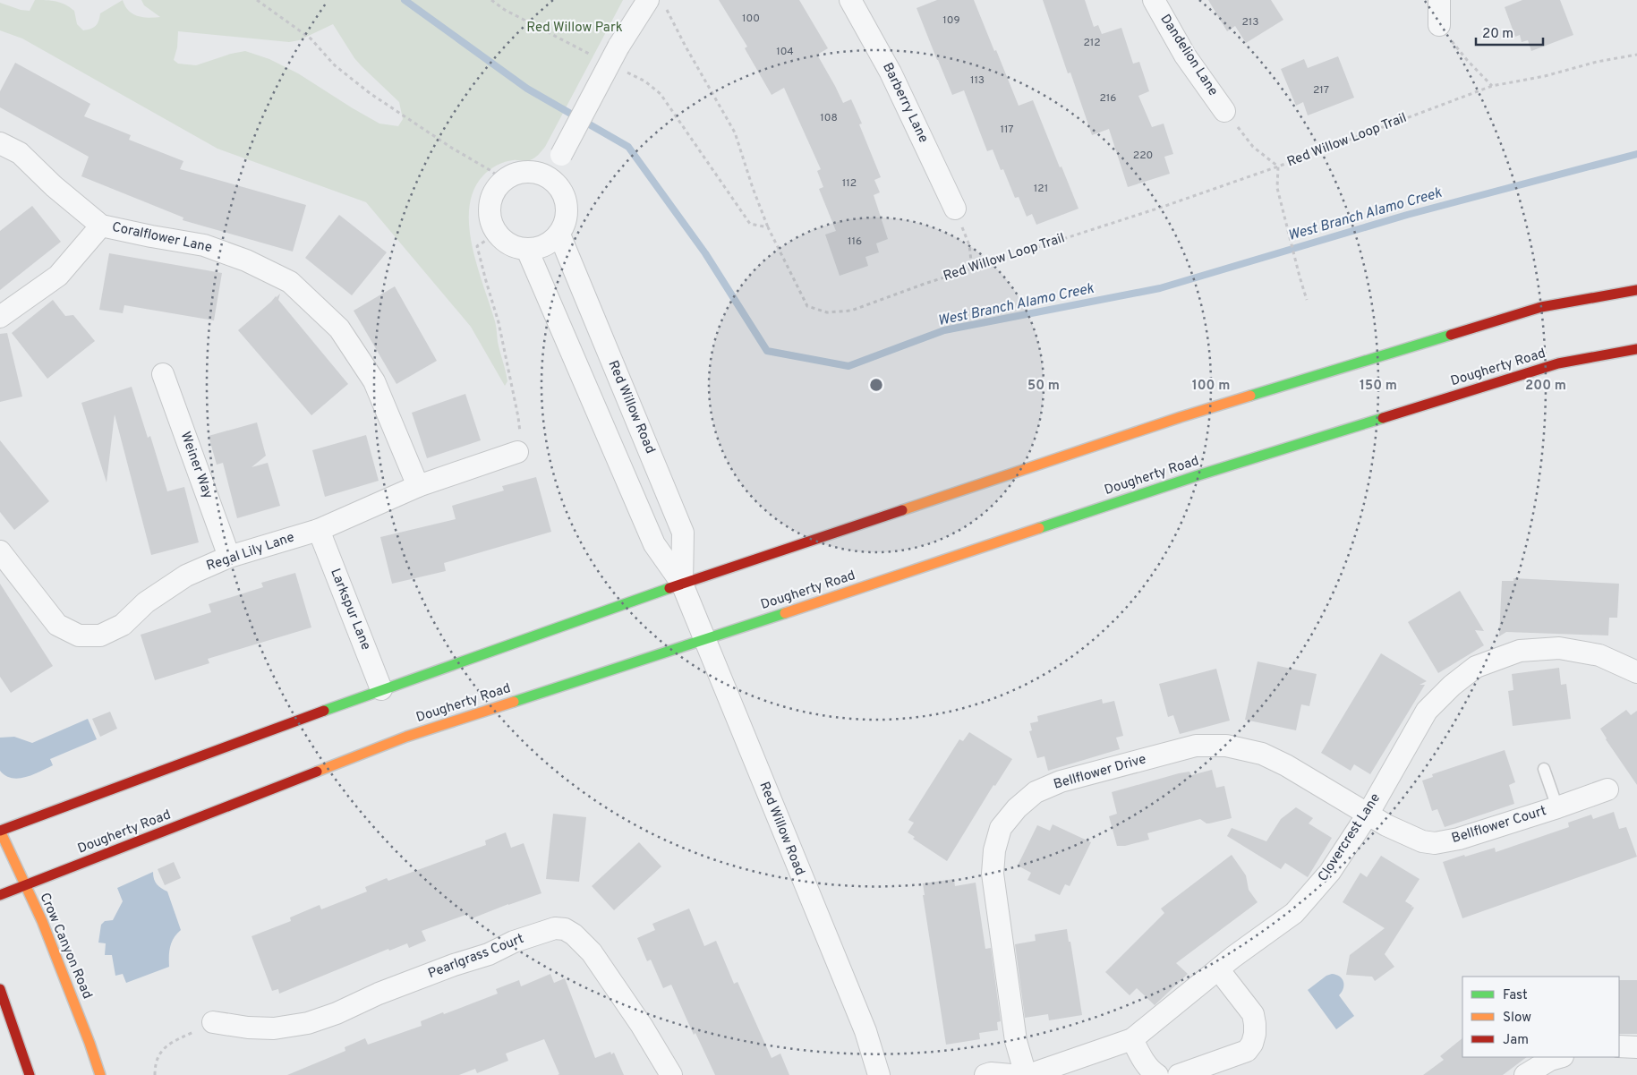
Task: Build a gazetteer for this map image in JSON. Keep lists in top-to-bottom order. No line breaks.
{"streets":{"main road":["Dougherty Road","Crow Canyon Road"],"street":["Dandelion Lane","Barberry Lane","Coralflower Lane","Red Willow Road","Weiner Way","Regal Lily Lane","Larkspur Lane","Bellflower Drive","Bellflower Court","Clovercrest Lane","Pearlgrass Court"],"path":["Red Willow Loop Trail"]},"crossings":[["Coralflower Lane","Regal Lily Lane"],["Dougherty Road","Red Willow Road"],["Dougherty Road","Crow Canyon Road"],["Weiner Way","Regal Lily Lane"],["Regal Lily Lane","Larkspur Lane"],["Bellflower Drive","Bellflower Court"],["Bellflower Drive","Clovercrest Lane"],["Bellflower Court","Clovercrest Lane"]],"water":["West Branch Alamo Creek"],"parks":["Red Willow Park"],"house_numbers":["100","109","213","212","104","113","217","216","108","117","220","112","121","116"],"legend":["Fast","Slow","Jam"],"scale_bar":"20 m","rings":["50 m","100 m","150 m","200 m"]}
